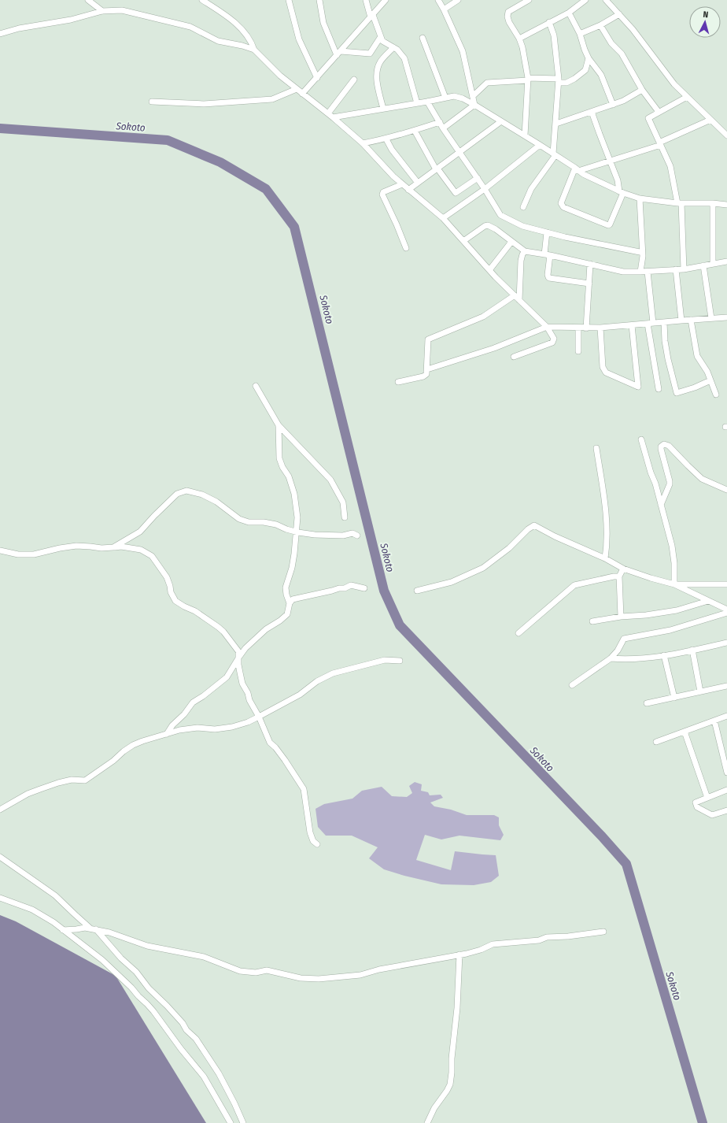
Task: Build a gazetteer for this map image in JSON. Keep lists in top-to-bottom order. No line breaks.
{"water":["Sokoto"],"north":"top"}
